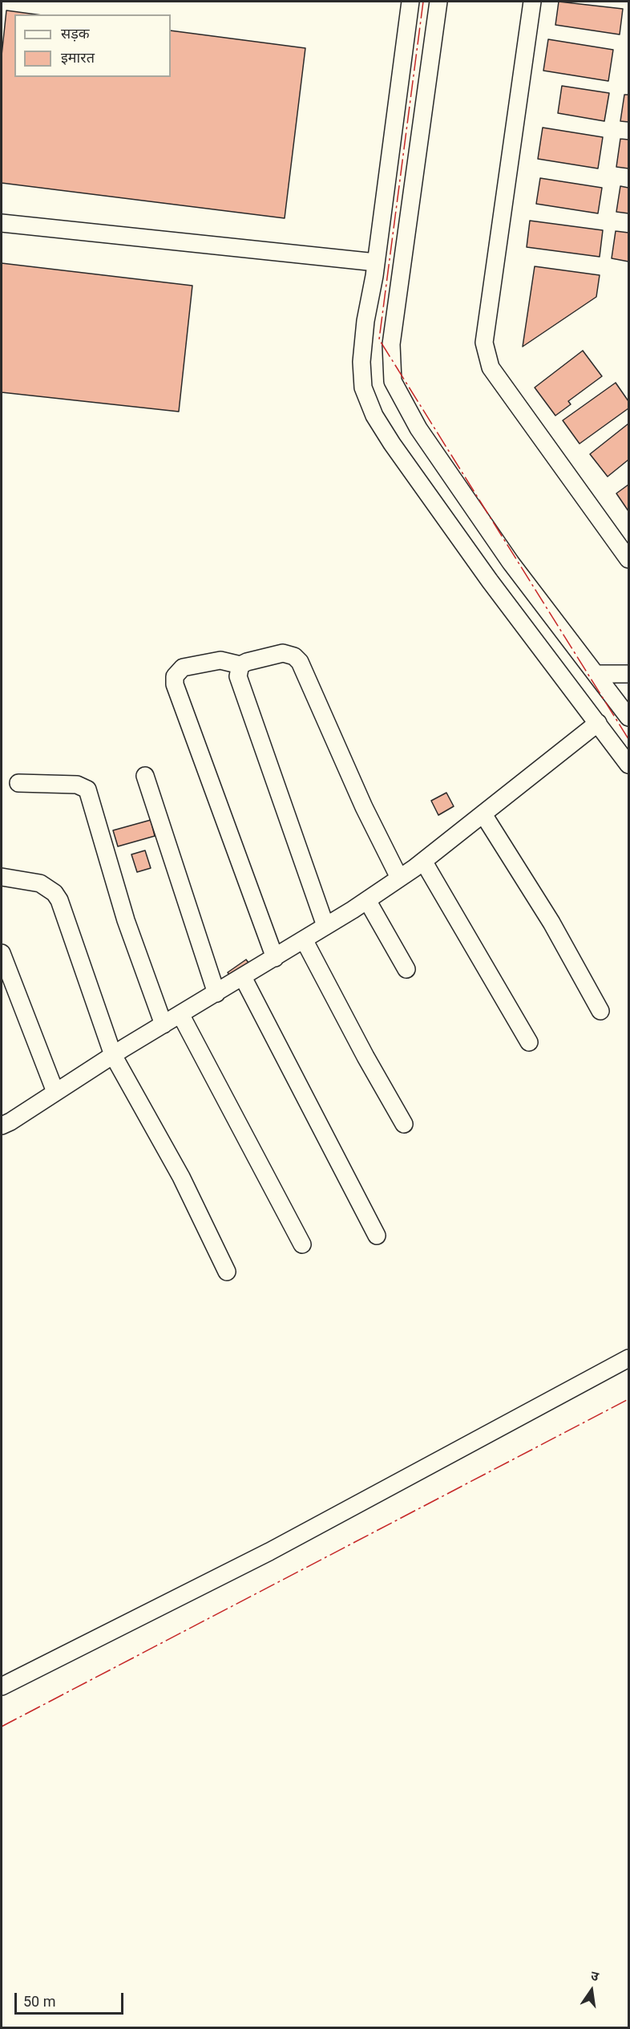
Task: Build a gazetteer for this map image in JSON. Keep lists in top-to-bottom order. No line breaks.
{"legend":["सड़क","इमारत"],"scale_bar":"50 m","north":"top"}
